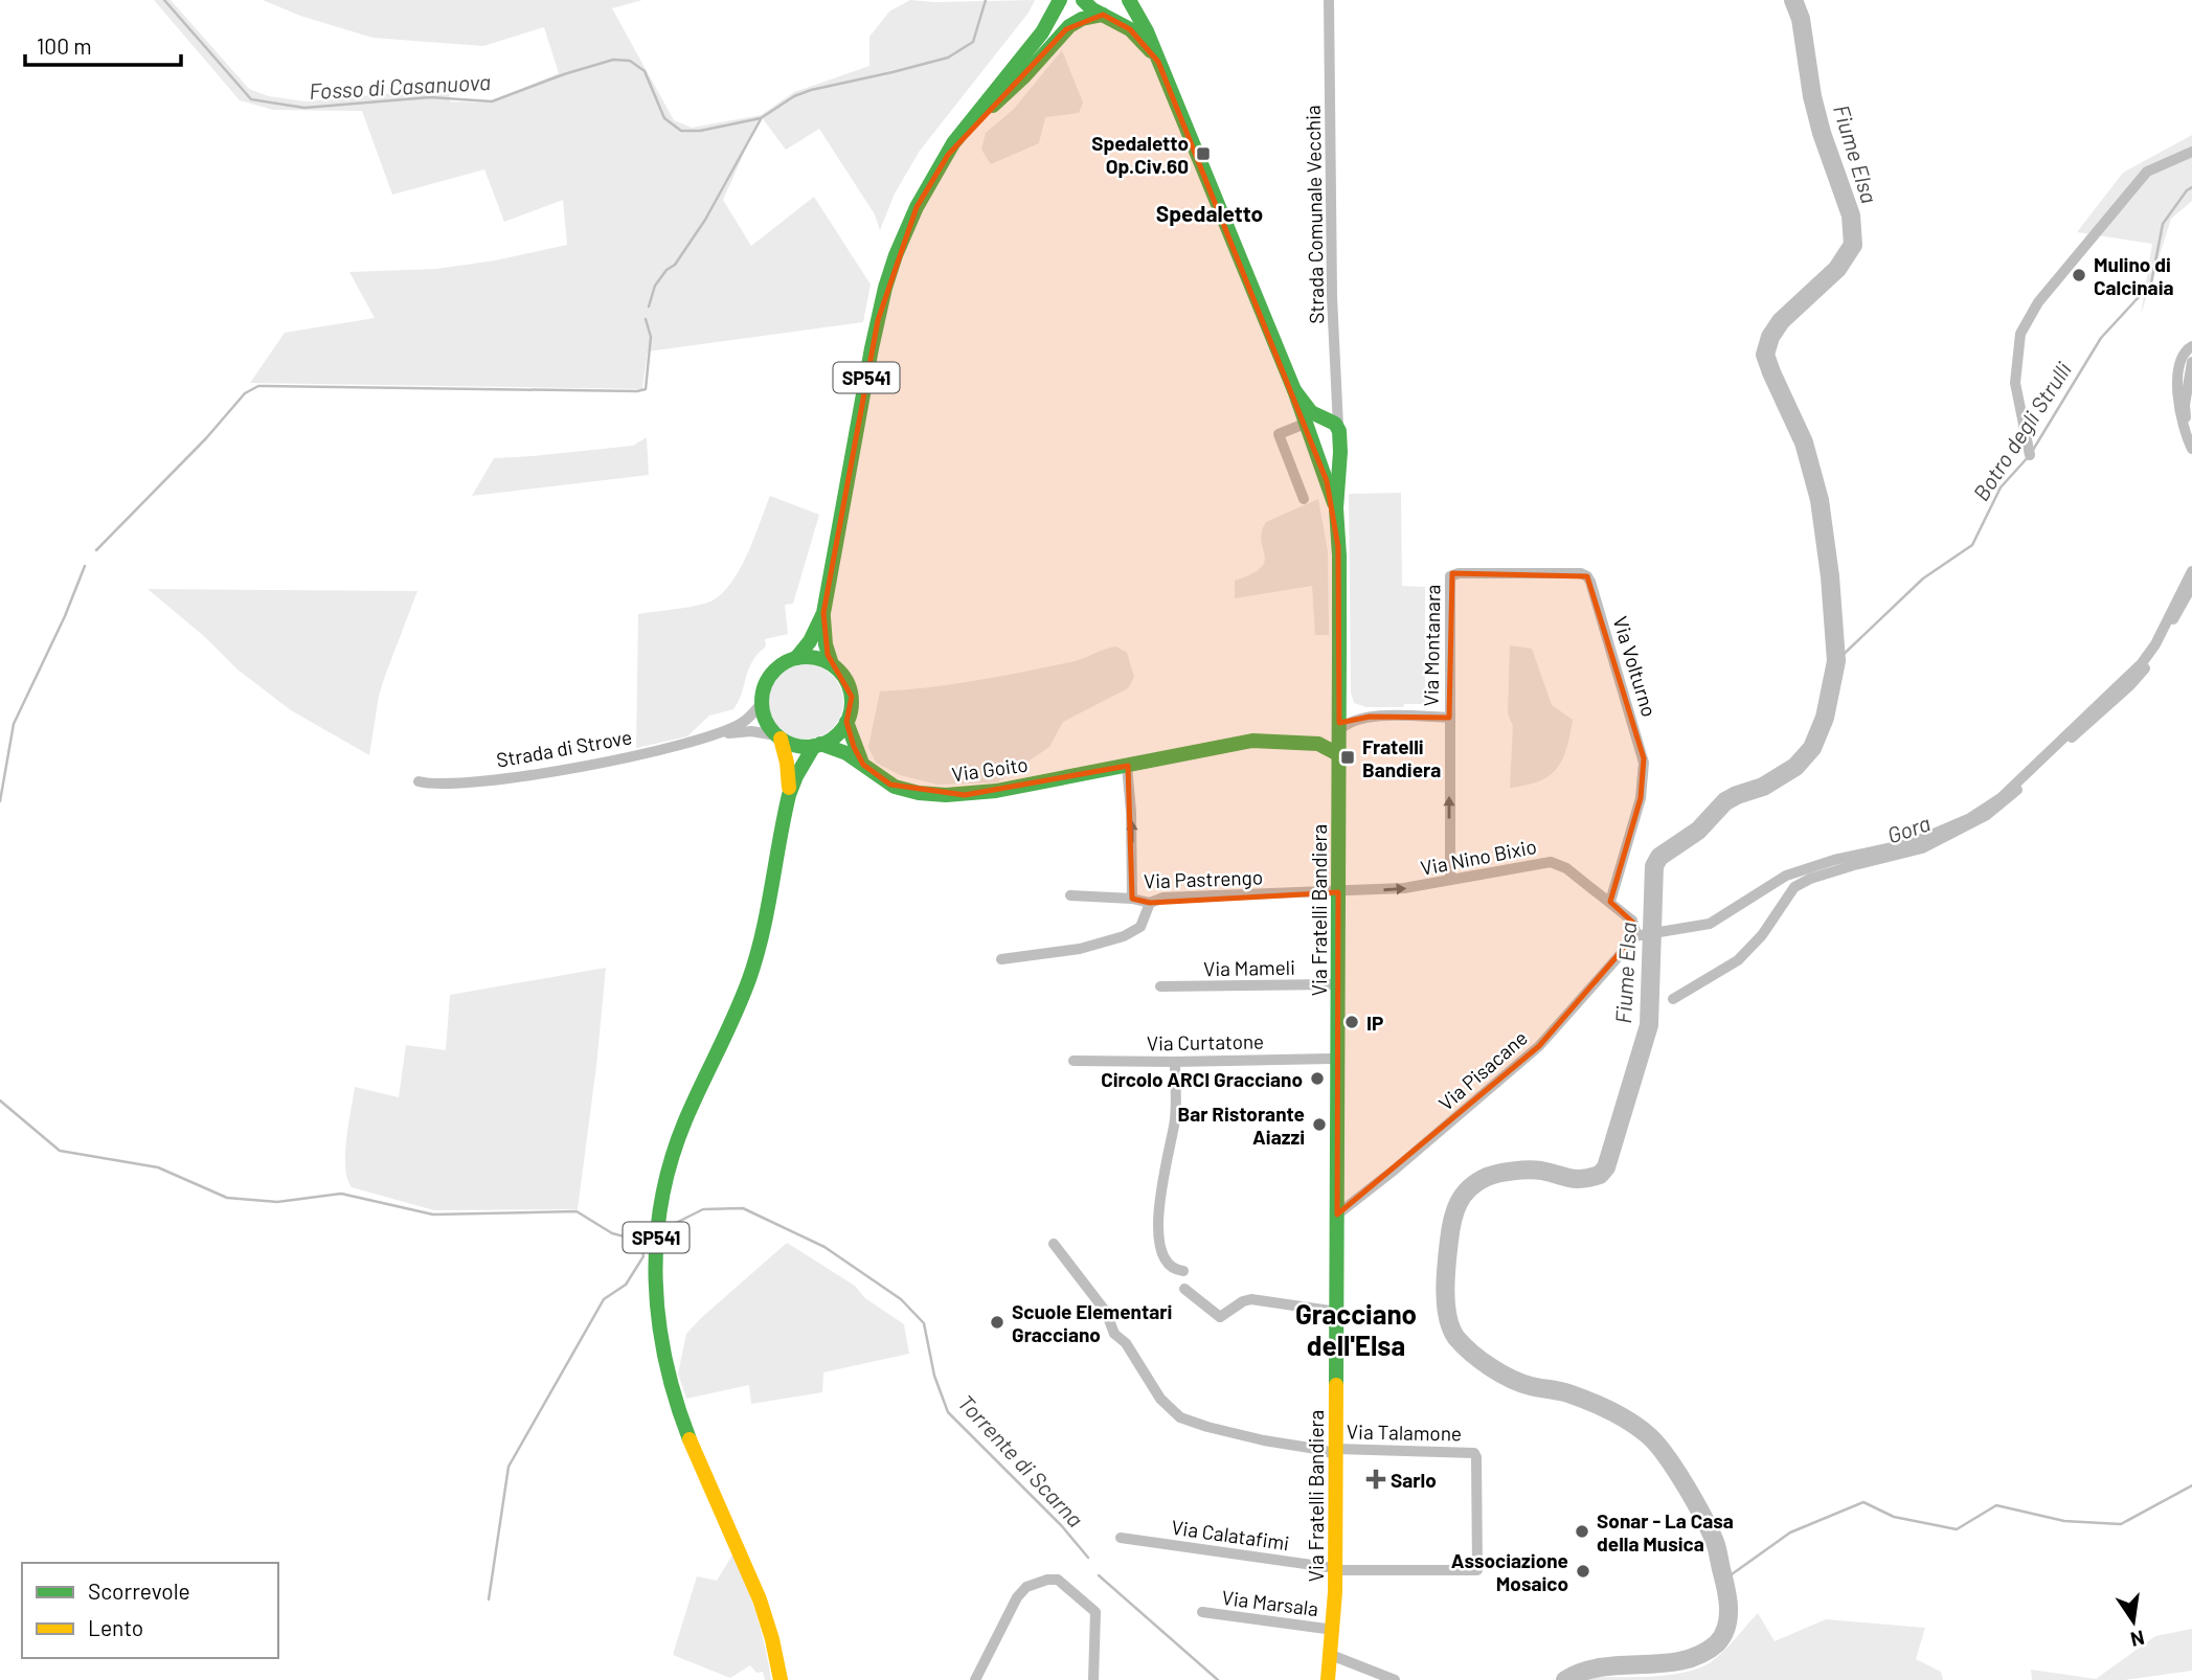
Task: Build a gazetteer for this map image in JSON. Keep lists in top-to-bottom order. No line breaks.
{"streets":{"main road":["SP541","Via Goito","Via Fratelli Bandiera"],"street":["Strada Comunale Vecchia","Via Montanara","Via Volturno","Strada di Strove","Via Nino Bixio","Via Pastrengo","Via Mameli","Via Curtatone","Via Pisacane","Via Talamone","Via Calatafimi","Via Marsala"]},"crossings":[["Strada Comunale Vecchia","Via Fratelli Bandiera"],["SP541","Strada di Strove"],["SP541","Via Goito"],["Via Montanara","Via Volturno"],["Via Montanara","Via Goito"],["Via Montanara","Via Nino Bixio"],["Via Montanara","Via Fratelli Bandiera"],["Via Volturno","Via Nino Bixio"],["Strada di Strove","Via Goito"],["Via Goito","Via Fratelli Bandiera"],["Via Nino Bixio","Via Pastrengo"],["Via Nino Bixio","Via Fratelli Bandiera"],["Via Nino Bixio","Via Pisacane"],["Via Pastrengo","Via Fratelli Bandiera"],["Via Fratelli Bandiera","Via Mameli"],["Via Fratelli Bandiera","Via Curtatone"],["Via Fratelli Bandiera","Via Pisacane"],["Via Fratelli Bandiera","Via Talamone"],["Via Fratelli Bandiera","Via Calatafimi"],["Via Fratelli Bandiera","Via Marsala"],["Via Talamone","Via Calatafimi"]],"one_way":["Via Montanara"],"districts":["Spedaletto","Gracciano dell'Elsa"],"water":["Fosso di Casanuova","Fiume Elsa","Botro degli Strulli","Gora","Torrente di Scarna"],"places":{"transit":["Spedaletto Op.Civ.60","Fratelli Bandiera"],"other":["Mulino di Calcinaia","IP","Circolo ARCI Gracciano","Bar Ristorante Aiazzi","Scuole Elementari Gracciano","Sonar - La Casa della Musica","Associazione Mosaico"],"health":["Sarlo"]},"legend":["Scorrevole","Lento"],"scale_bar":"100 m","north":"bottom"}
